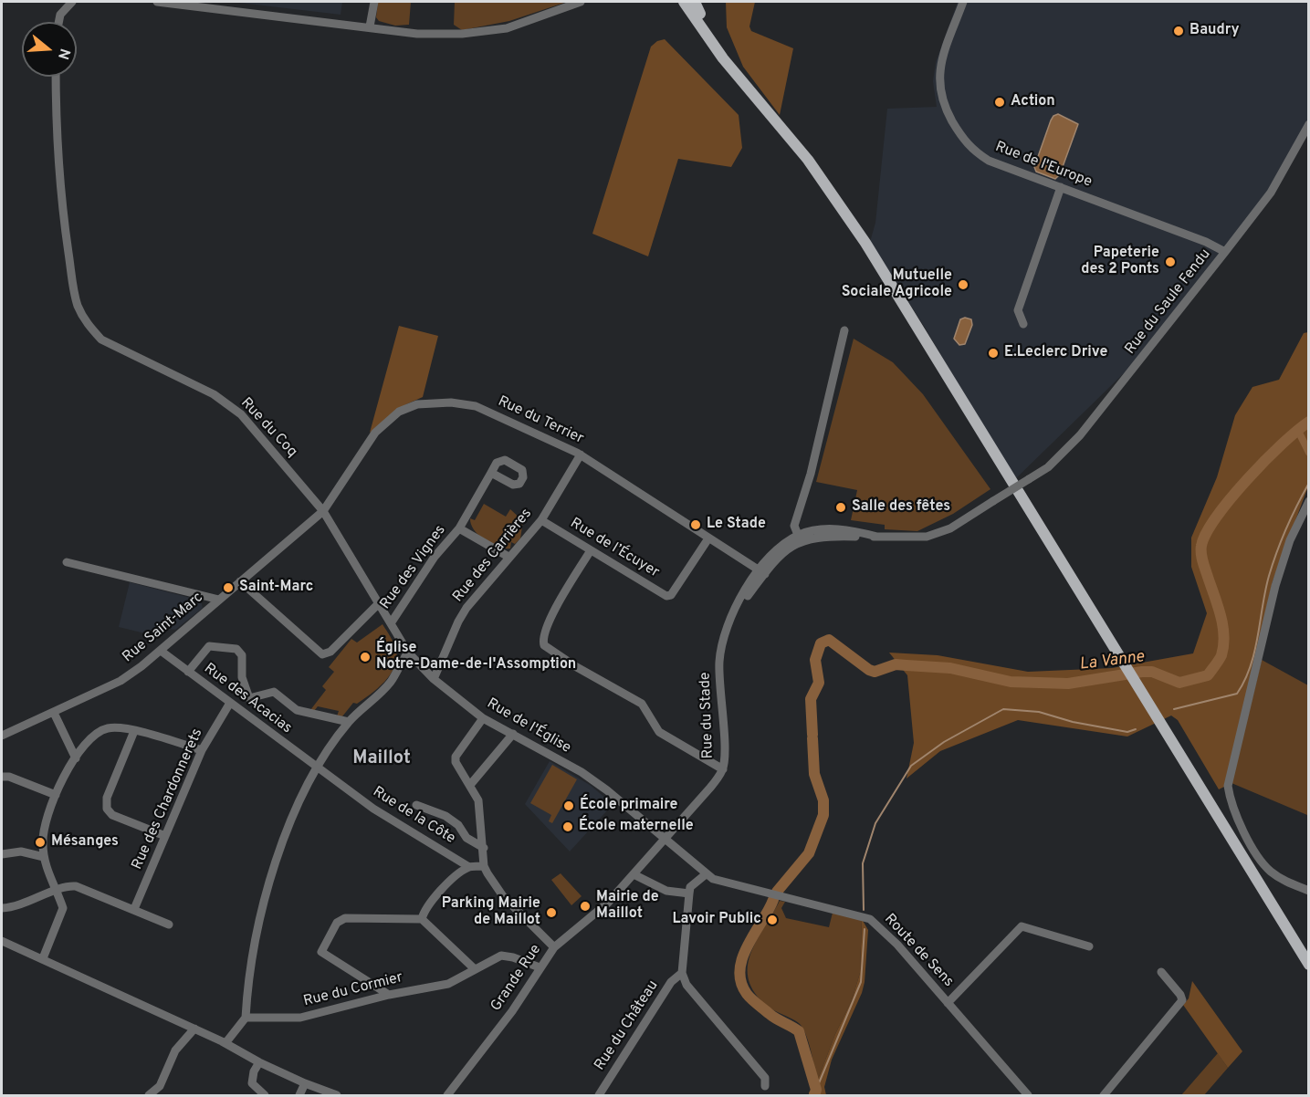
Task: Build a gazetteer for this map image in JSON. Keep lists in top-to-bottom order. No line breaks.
{"streets":{"street":["Rue de l'Europe","Rue du Saule Fendu","Rue du Terrier","Rue du Coq","Rue de l’Écuyer","Rue des Carrières","Rue des Vignes","Rue Saint-Marc","Rue des Acacias","Rue du Stade","Rue de l'Église","Rue des Chardonnerets","Rue de la Côte","Route de Sens","Grande Rue","Rue du Cormier","Rue du Château"]},"crossings":[["Rue de l'Europe","Rue du Saule Fendu"],["Rue du Saule Fendu","Rue du Stade"],["Rue du Terrier","Rue du Coq"],["Rue du Terrier","Rue de l’Écuyer"],["Rue du Terrier","Rue des Carrières"],["Rue du Terrier","Rue Saint-Marc"],["Rue du Terrier","Rue du Stade"],["Rue du Terrier","Rue de l'Église"],["Rue du Coq","Rue Saint-Marc"],["Rue du Coq","Rue de l'Église"],["Rue de l’Écuyer","Rue des Carrières"],["Rue des Carrières","Rue des Vignes"],["Rue des Carrières","Rue de l'Église"],["Rue des Vignes","Rue de l'Église"],["Rue Saint-Marc","Rue des Acacias"],["Rue Saint-Marc","Rue de l'Église"],["Rue des Acacias","Rue des Chardonnerets"],["Rue des Acacias","Rue de la Côte"],["Rue du Stade","Rue de l'Église"],["Rue du Stade","Route de Sens"],["Rue du Stade","Grande Rue"],["Rue de l'Église","Route de Sens"],["Rue de l'Église","Grande Rue"],["Route de Sens","Grande Rue"],["Grande Rue","Rue du Cormier"]],"districts":["Maillot"],"water":["La Vanne"],"places":["Baudry","Action","Papeterie des 2 Ponts","Mutuelle Sociale Agricole","E.Leclerc Drive","Salle des fêtes","Le Stade","Saint-Marc","Église Notre-Dame-de-l'Assomption","École primaire","École maternelle","Mésanges","Mairie de Maillot","Parking Mairie de Maillot","Lavoir Public"],"north":"right"}
